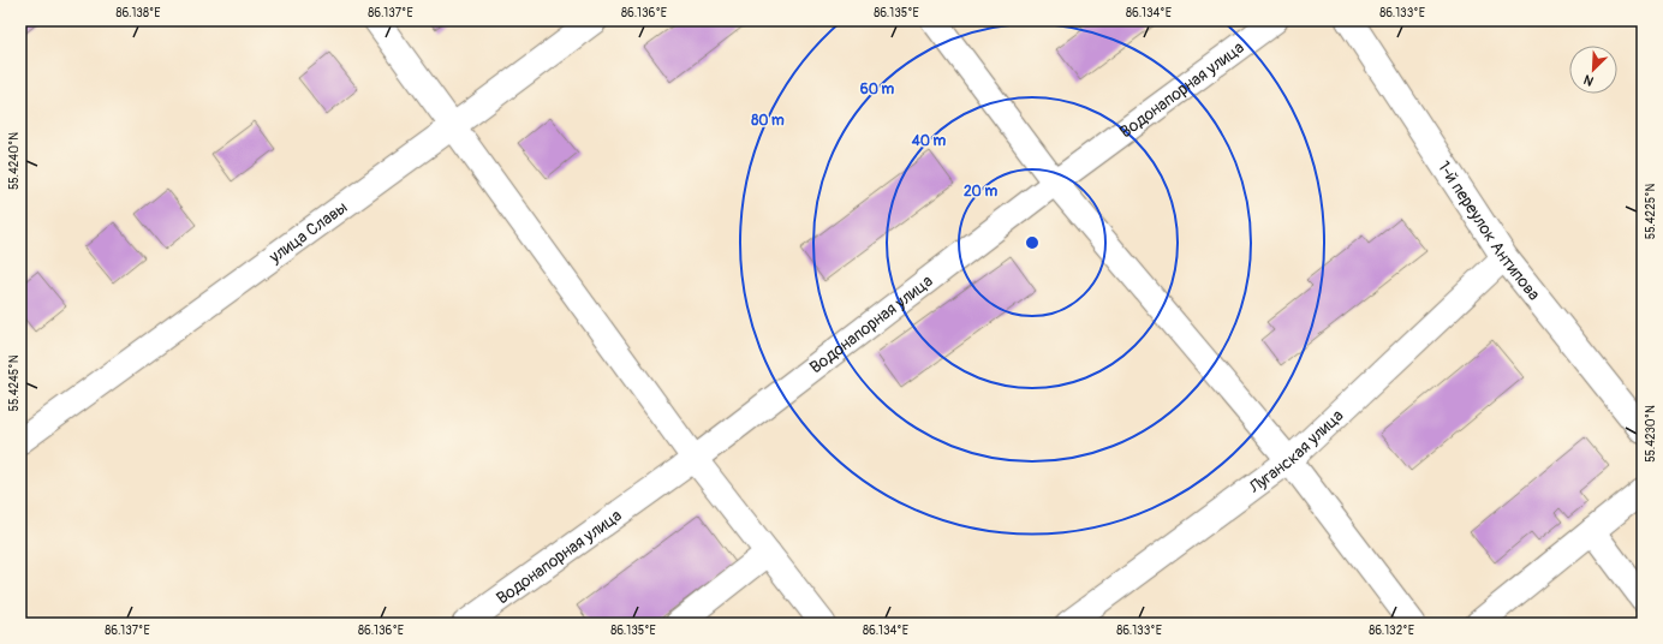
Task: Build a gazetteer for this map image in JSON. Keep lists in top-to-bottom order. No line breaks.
{"streets":{"main road":["1-й переулок Антипова"],"street":["Водонапорная улица","улица Славы","Луганская улица"]},"crossings":[["1-й переулок Антипова","Луганская улица"]],"north":"bottom left","coordinates":["86.138°E","86.137°E","86.136°E","86.135°E","86.134°E","86.133°E","55.4240°N","55.4225°N","55.4245°N","55.4230°N","86.132°E"],"rings":["60 m","80 m","40 m","20 m"]}
